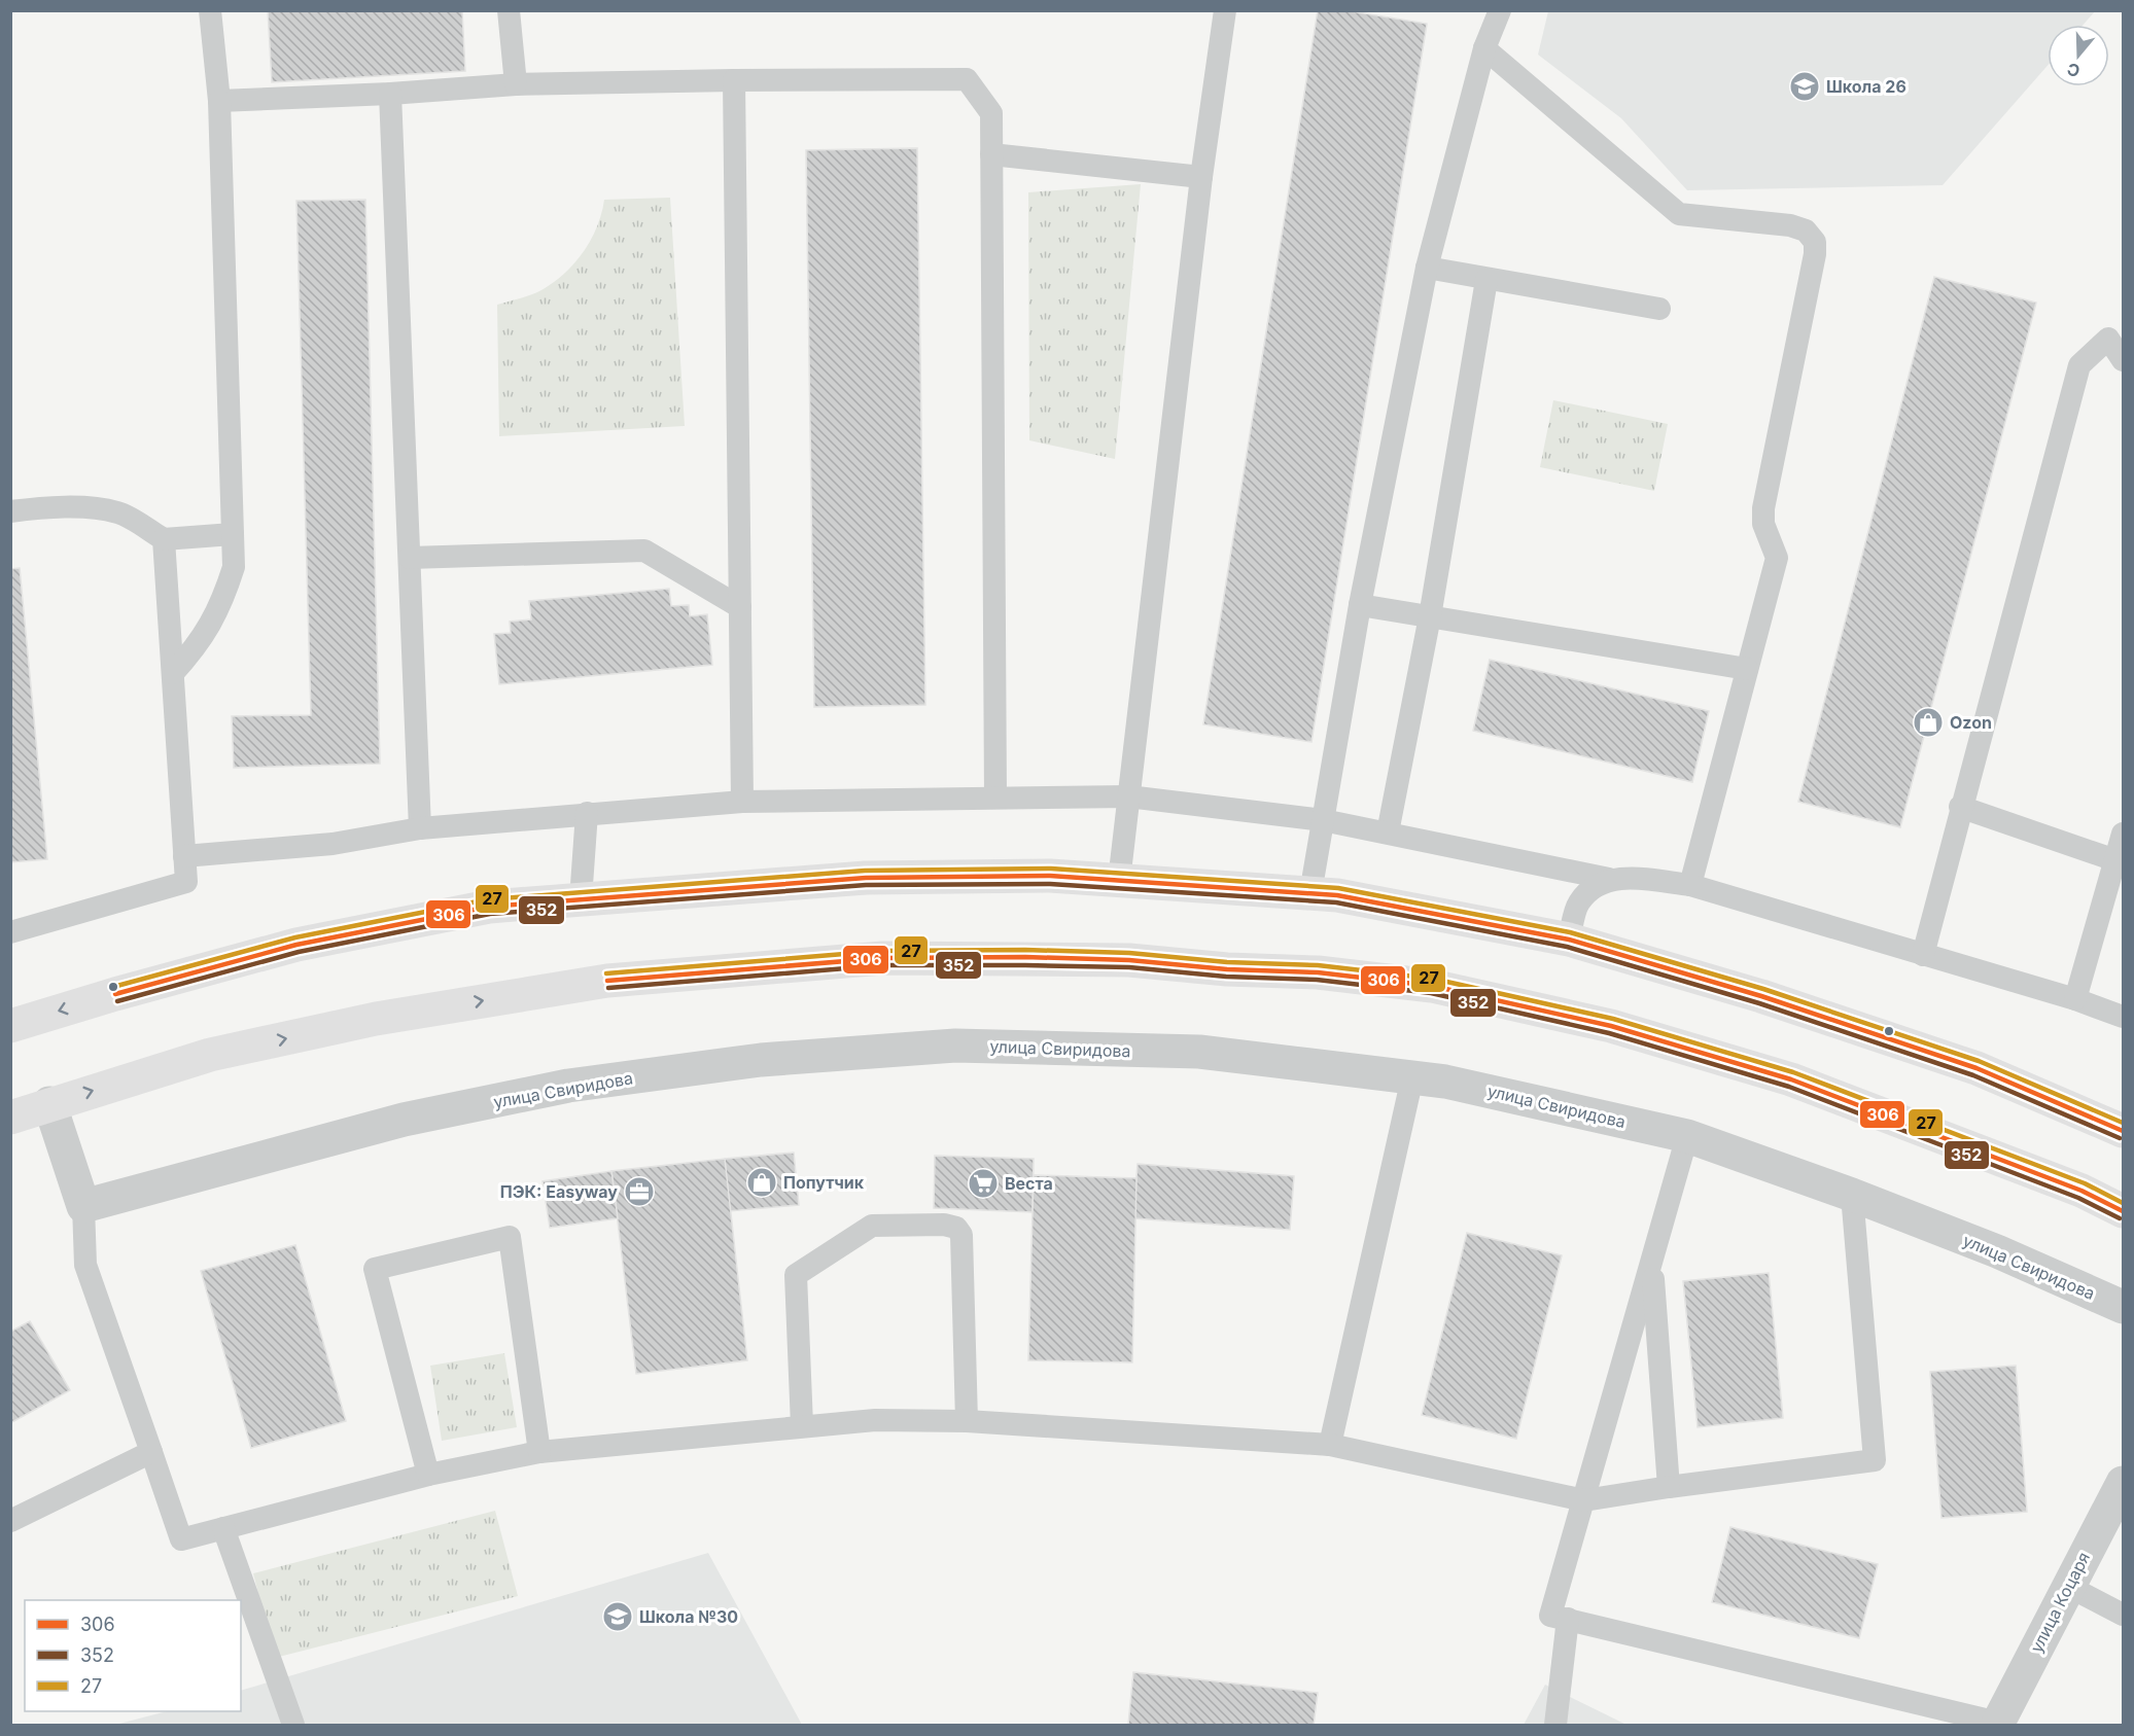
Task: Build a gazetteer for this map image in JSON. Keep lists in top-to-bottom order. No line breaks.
{"streets":{"street":["улица Свиридова","улица Коцаря"]},"places":{"school or university":["Школа 26","Школа №30"],"shop":["Ozon","Попутчик"],"supermarket":["Веста"],"office":["ПЭК: Easyway"]},"lines":["transit line 27","transit line 306","transit line 352"],"legend":["306","352","27"],"north":"bottom"}
